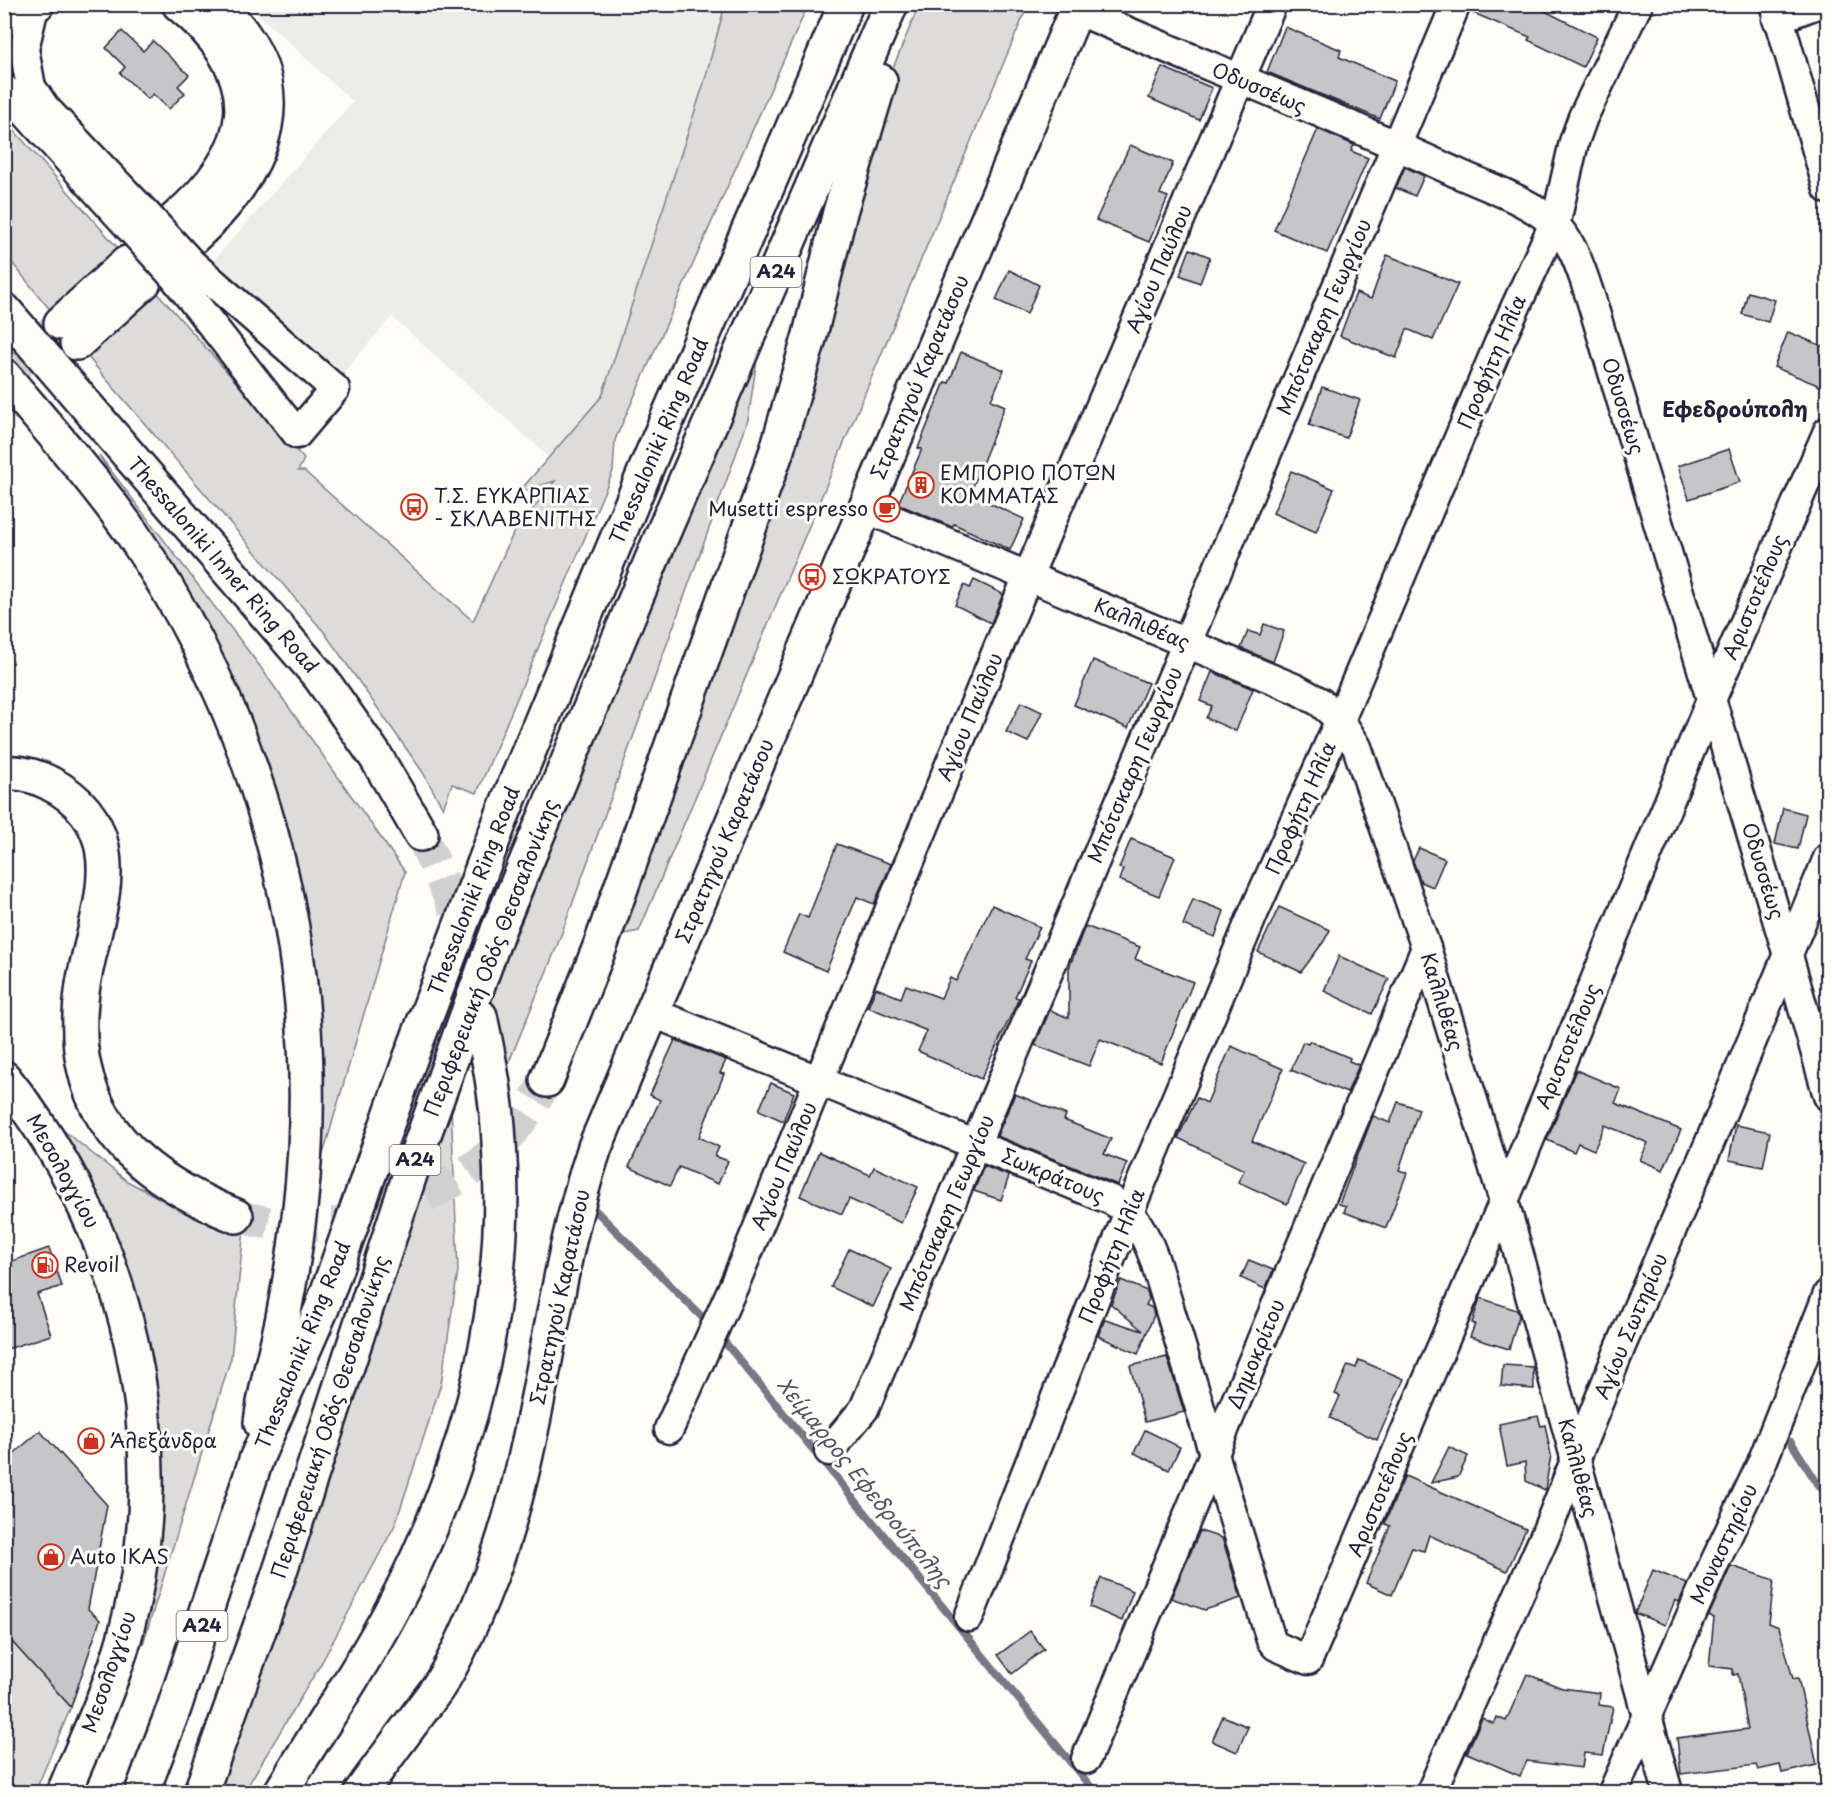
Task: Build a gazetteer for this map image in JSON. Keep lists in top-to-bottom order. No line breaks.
{"streets":{"main road":["Α24","Στρατηγού Καρατάσου","Thessaloniki Ring Road","Thessaloniki Inner Ring Road","Περιφερειακή Οδός Θεσσαλονίκης","Μεσολογγίου"],"street":["Οδυσσέως","Αγίου Παύλου","Μπότσκαρη Γεωργίου","Προφήτη Ηλία","Αριστοτέλους","Καλλιθέας","Σωκράτους","Αγίου Σωτηρίου","Δημοκρίτου","Μοναστηρίου"]},"crossings":[["Οδυσσέως","Αγίου Παύλου"],["Οδυσσέως","Μπότσκαρη Γεωργίου"],["Οδυσσέως","Προφήτη Ηλία"],["Οδυσσέως","Στρατηγού Καρατάσου"],["Οδυσσέως","Αριστοτέλους"],["Οδυσσέως","Αγίου Σωτηρίου"],["Αγίου Παύλου","Καλλιθέας"],["Αγίου Παύλου","Σωκράτους"],["Μπότσκαρη Γεωργίου","Καλλιθέας"],["Μπότσκαρη Γεωργίου","Σωκράτους"],["Προφήτη Ηλία","Καλλιθέας"],["Προφήτη Ηλία","Σωκράτους"],["Στρατηγού Καρατάσου","Καλλιθέας"],["Στρατηγού Καρατάσου","Σωκράτους"],["Αριστοτέλους","Καλλιθέας"],["Αριστοτέλους","Σωκράτους"],["Καλλιθέας","Αγίου Σωτηρίου"],["Καλλιθέας","Δημοκρίτου"],["Καλλιθέας","Μοναστηρίου"],["Σωκράτους","Δημοκρίτου"]],"districts":["Εφεδρούπολη"],"water":["Χείμαρρος Εφεδρούπολης"],"places":{"building":["ΕΜΠΟΡΙΟ ΠΟΤΩΝ ΚΟΜΜΑΤΑΣ"],"bus stop":["Τ.Σ. ΕΥΚΑΡΠΙΑΣ - ΣΚΛΑΒΕΝΙΤΗΣ","ΣΩΚΡΑΤΟΥΣ"],"cafe":["Musetti espresso"],"fuel station":["Revoil"],"shop":["Άλεξάνδρα","Auto IKAS"]}}
